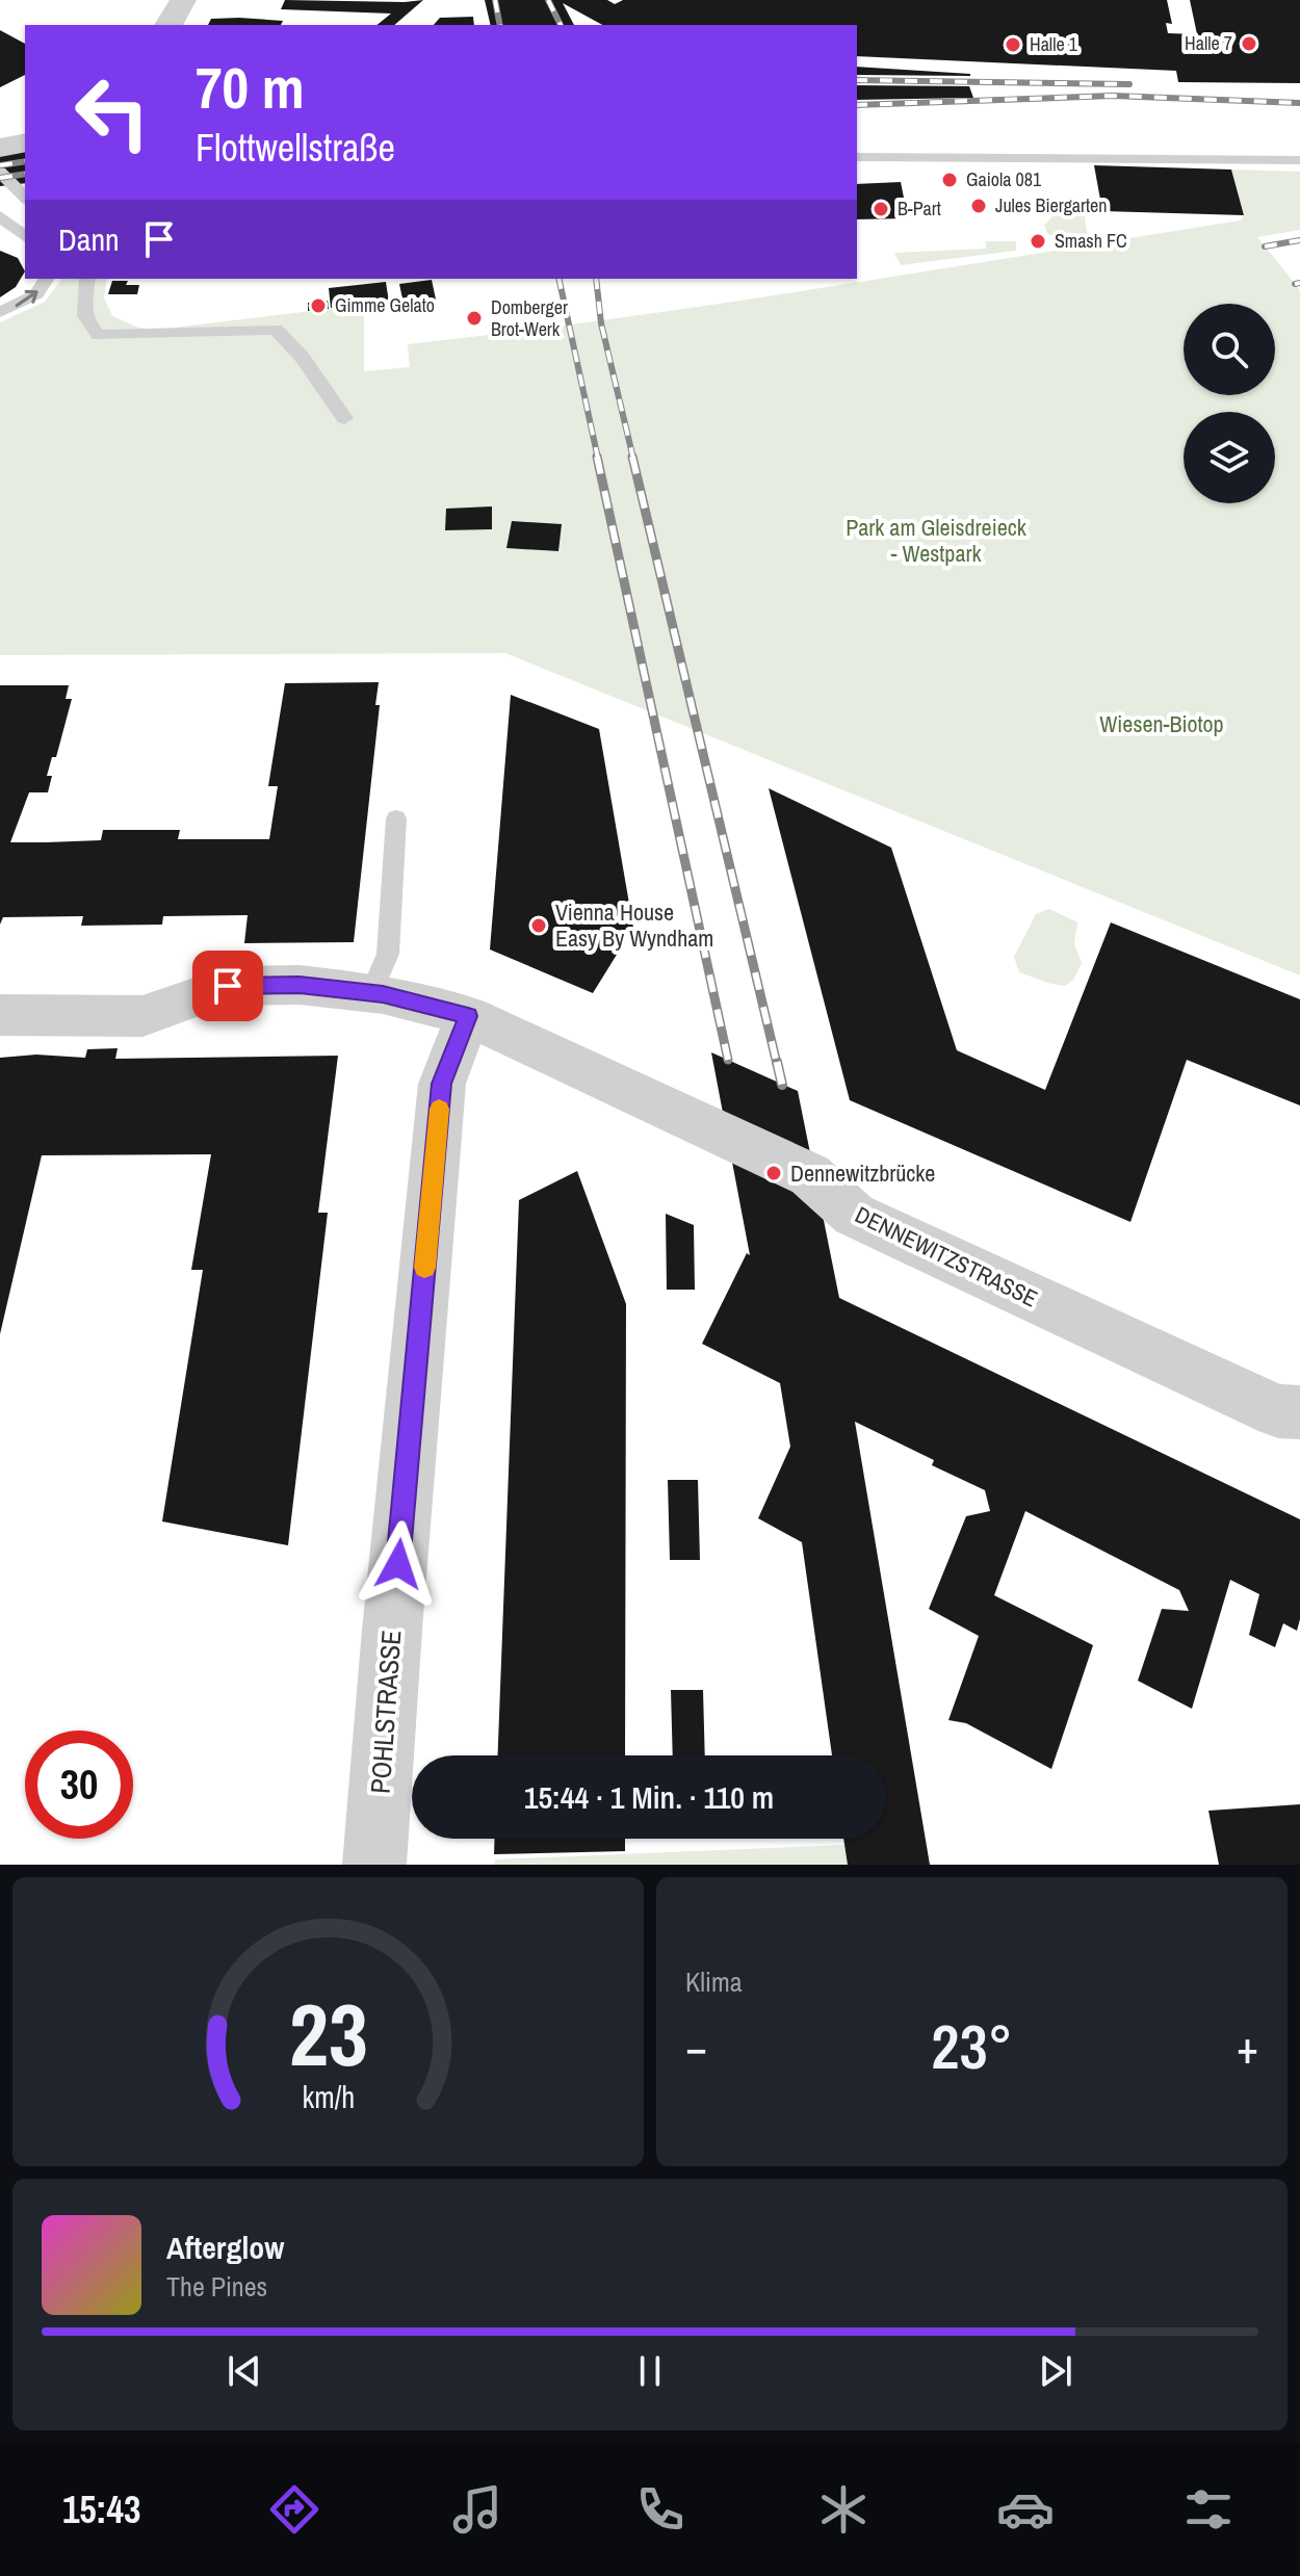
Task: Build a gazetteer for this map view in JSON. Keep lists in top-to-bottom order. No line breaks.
{"streets":{"street":["DENNEWITZSTRASSE","POHLSTRASSE"]},"crossings":[["DENNEWITZSTRASSE","POHLSTRASSE"]],"parks":["Park am Gleisdreieck - Westpark","Wiesen-Biotop"],"places":["Halle 7","Halle 1","Gaiola 081","Jules Biergarten","B-Part","Smash FC","Gimme Gelato","Domberger Brot-Werk","Vienna House Easy By Wyndham","Dennewitzbrücke"],"page":{"turn":["70 m","Flottwellstraße"],"then":"Dann","limit":"30","trip":"15:44 · 1 Min. · 110 m","tile":"Klima","heat":["−","23°","+"],"song":["Afterglow","The Pines"],"tabs":"15:43","gauge":["23","km/h"]}}
